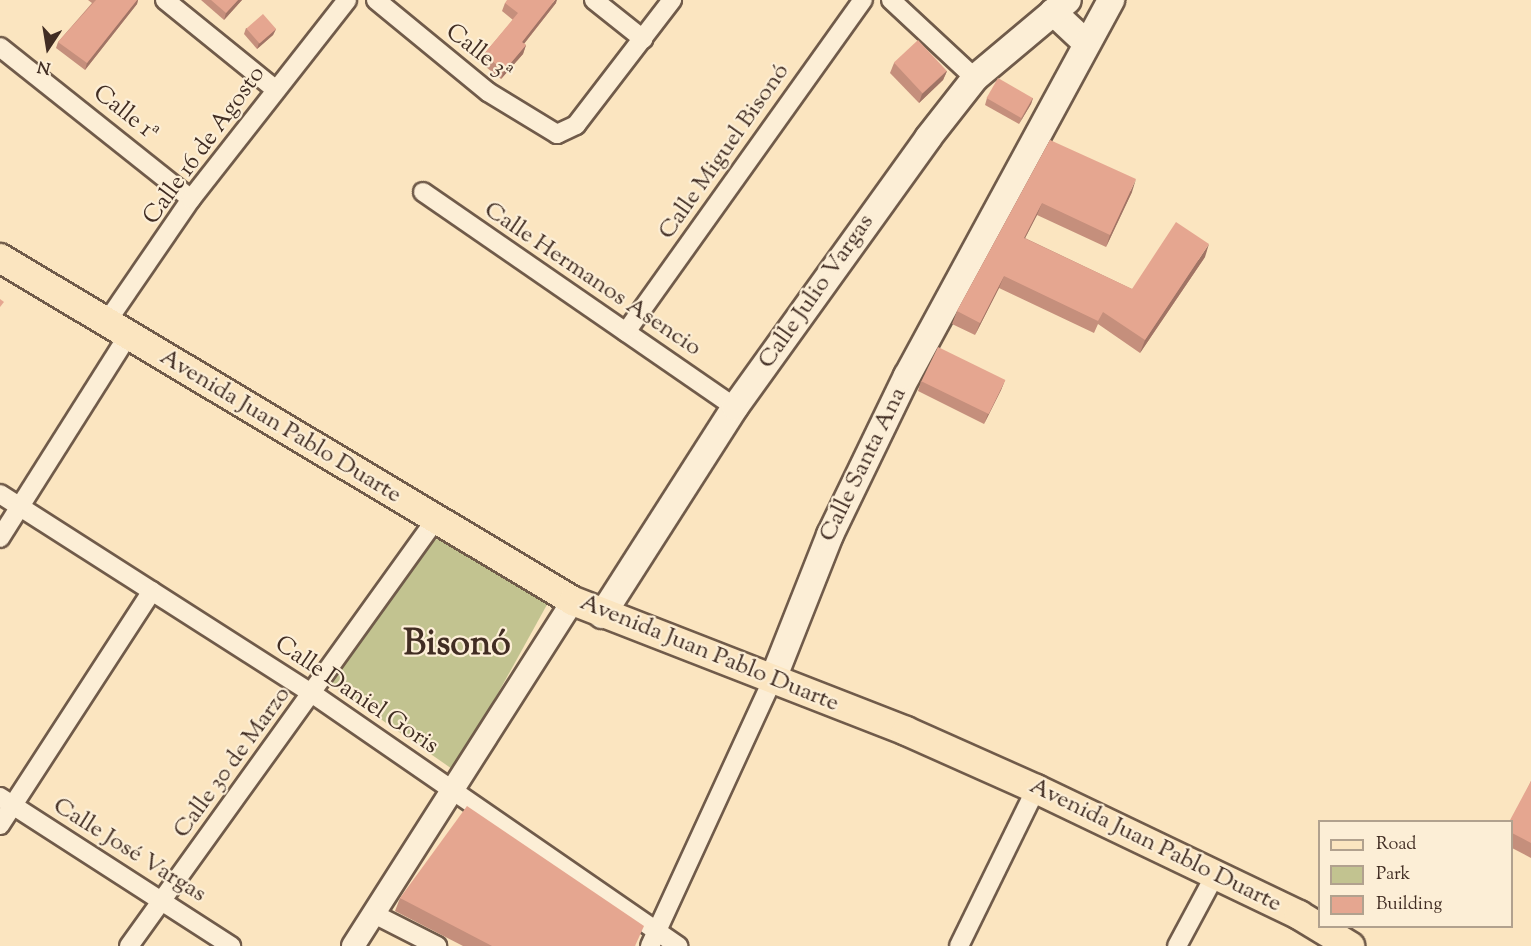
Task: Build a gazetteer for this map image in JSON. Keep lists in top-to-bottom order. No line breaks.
{"streets":{"main road":["Calle Julio Vargas","Avenida Juan Pablo Duarte","Calle Santa Ana"],"street":["Calle 3ª","Calle 1ª","Calle 16 de Agosto","Calle Miguel Bisonó","Calle Hermanos Asencio","Calle Daniel Goris","Calle 30 de Marzo","Calle José Vargas"]},"crossings":[["Calle 1ª","Calle 16 de Agosto"],["Calle 16 de Agosto","Avenida Juan Pablo Duarte"],["Calle 16 de Agosto","Calle Daniel Goris"],["Calle Miguel Bisonó","Calle Hermanos Asencio"],["Calle Hermanos Asencio","Calle Julio Vargas"],["Calle Julio Vargas","Avenida Juan Pablo Duarte"],["Avenida Juan Pablo Duarte","Calle Santa Ana"],["Avenida Juan Pablo Duarte","Calle 30 de Marzo"],["Calle Santa Ana","Calle Daniel Goris"],["Calle Daniel Goris","Calle 30 de Marzo"],["Calle 30 de Marzo","Calle José Vargas"]],"districts":["Bisonó"],"legend":["Road","Park","Building"],"north":"bottom"}
